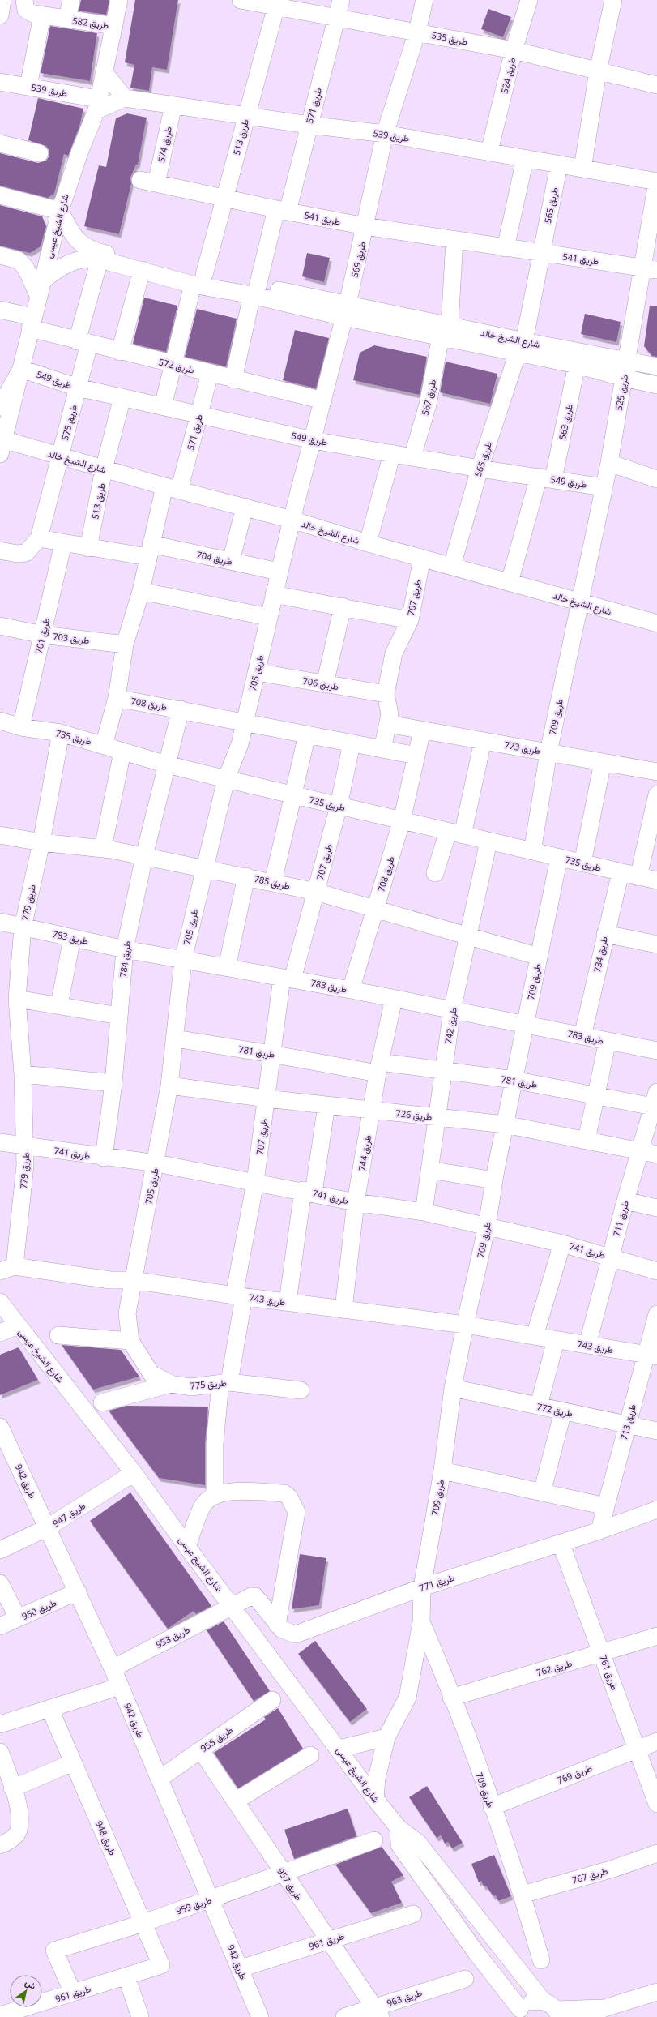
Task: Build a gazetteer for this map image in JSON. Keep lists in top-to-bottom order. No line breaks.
{"streets":{"street":["طريق 582","طريق 535","طريق 524","طريق 539","طريق 571","طريق 513","طريق 574","طريق 565","طريق 541","شارع الشيخ عيسى","طريق 569","شارع الشيخ خالد","طريق 572","طريق 549","طريق 525","طريق 567","طريق 563","طريق 575","طريق 704","طريق 707","طريق 701","طريق 703","طريق 705","طريق 706","طريق 708","طريق 709","طريق 735","طريق 773","طريق 785","طريق 779","طريق 783","طريق 734","طريق 784","طريق 742","طريق 781","طريق 726","طريق 741","طريق 744","طريق 711","طريق 743","طريق 775","طريق 772","طريق 713","طريق 942","طريق 947","طريق 771","طريق 950","طريق 953","طريق 762","طريق 761","طريق 955","طريق 769","طريق 948","طريق 767","طريق 957","طريق 959","طريق 961","طريق 963"]},"crossings":[["طريق 582","شارع الشيخ عيسى"],["طريق 535","طريق 524"],["طريق 535","طريق 571"],["طريق 535","طريق 513"],["طريق 535","طريق 569"],["طريق 524","طريق 539"],["طريق 539","طريق 571"],["طريق 539","طريق 513"],["طريق 539","طريق 574"],["طريق 539","طريق 565"],["طريق 539","شارع الشيخ عيسى"],["طريق 539","طريق 569"],["طريق 539","طريق 525"],["طريق 571","طريق 541"],["طريق 571","شارع الشيخ خالد"],["طريق 571","طريق 572"],["طريق 571","طريق 549"],["طريق 571","طريق 704"],["طريق 571","طريق 703"],["طريق 571","طريق 708"],["طريق 571","طريق 735"],["طريق 513","طريق 541"],["طريق 513","شارع الشيخ خالد"],["طريق 513","طريق 572"],["طريق 513","طريق 549"],["طريق 574","طريق 541"],["طريق 565","طريق 541"],["طريق 565","شارع الشيخ خالد"],["طريق 565","طريق 549"],["طريق 541","طريق 569"],["طريق 541","طريق 525"],["طريق 541","طريق 567"],["شارع الشيخ عيسى","شارع الشيخ خالد"],["شارع الشيخ عيسى","طريق 572"],["شارع الشيخ عيسى","طريق 549"],["شارع الشيخ عيسى","طريق 709"],["شارع الشيخ عيسى","طريق 947"],["شارع الشيخ عيسى","طريق 771"],["شارع الشيخ عيسى","طريق 953"],["طريق 569","شارع الشيخ خالد"],["طريق 569","طريق 572"],["طريق 569","طريق 549"],["طريق 569","طريق 705"],["شارع الشيخ خالد","طريق 525"],["شارع الشيخ خالد","طريق 567"],["شارع الشيخ خالد","طريق 563"],["شارع الشيخ خالد","طريق 575"],["شارع الشيخ خالد","طريق 707"],["شارع الشيخ خالد","طريق 705"],["شارع الشيخ خالد","طريق 709"],["طريق 572","طريق 575"],["طريق 549","طريق 525"],["طريق 549","طريق 567"],["طريق 549","طريق 563"],["طريق 549","طريق 575"],["طريق 525","طريق 709"],["طريق 704","طريق 705"],["طريق 707","طريق 706"],["طريق 707","طريق 708"],["طريق 707","طريق 735"],["طريق 707","طريق 773"],["طريق 707","طريق 785"],["طريق 707","طريق 783"],["طريق 707","طريق 781"],["طريق 707","طريق 726"],["طريق 707","طريق 741"],["طريق 707","طريق 743"],["طريق 707","طريق 775"],["طريق 701","طريق 703"],["طريق 701","طريق 735"],["طريق 705","طريق 706"],["طريق 705","طريق 708"],["طريق 705","طريق 735"],["طريق 705","طريق 785"],["طريق 705","طريق 783"],["طريق 705","طريق 781"],["طريق 705","طريق 726"],["طريق 705","طريق 741"],["طريق 705","طريق 743"],["طريق 705","طريق 775"],["طريق 708","طريق 735"],["طريق 708","طريق 773"],["طريق 708","طريق 785"],["طريق 708","طريق 783"],["طريق 709","طريق 735"],["طريق 709","طريق 773"],["طريق 709","طريق 785"],["طريق 709","طريق 783"],["طريق 709","طريق 781"],["طريق 709","طريق 726"],["طريق 709","طريق 741"],["طريق 709","طريق 743"],["طريق 709","طريق 772"],["طريق 709","طريق 771"],["طريق 709","طريق 762"],["طريق 709","طريق 769"],["طريق 709","طريق 767"],["طريق 735","طريق 779"],["طريق 735","طريق 734"],["طريق 735","طريق 784"],["طريق 735","طريق 742"],["طريق 785","طريق 779"],["طريق 785","طريق 784"],["طريق 785","طريق 742"],["طريق 779","طريق 783"],["طريق 779","طريق 741"],["طريق 779","طريق 743"],["طريق 783","طريق 734"],["طريق 783","طريق 784"],["طريق 783","طريق 742"],["طريق 783","طريق 744"],["طريق 784","طريق 741"],["طريق 742","طريق 781"],["طريق 742","طريق 726"],["طريق 742","طريق 741"],["طريق 781","طريق 744"],["طريق 781","طريق 711"],["طريق 726","طريق 744"],["طريق 726","طريق 711"],["طريق 741","طريق 744"],["طريق 741","طريق 711"],["طريق 744","طريق 743"],["طريق 711","طريق 743"],["طريق 743","طريق 713"],["طريق 772","طريق 713"],["طريق 713","طريق 771"],["طريق 942","طريق 947"],["طريق 942","طريق 950"],["طريق 942","طريق 953"],["طريق 942","طريق 955"],["طريق 942","طريق 959"],["طريق 942","طريق 961"],["طريق 771","طريق 953"],["طريق 771","طريق 761"],["طريق 762","طريق 761"],["طريق 761","طريق 769"],["طريق 955","طريق 957"],["طريق 948","طريق 959"],["طريق 948","طريق 961"],["طريق 957","طريق 959"],["طريق 957","طريق 961"],["طريق 957","طريق 963"],["طريق 959","طريق 961"]],"north":"top right"}
